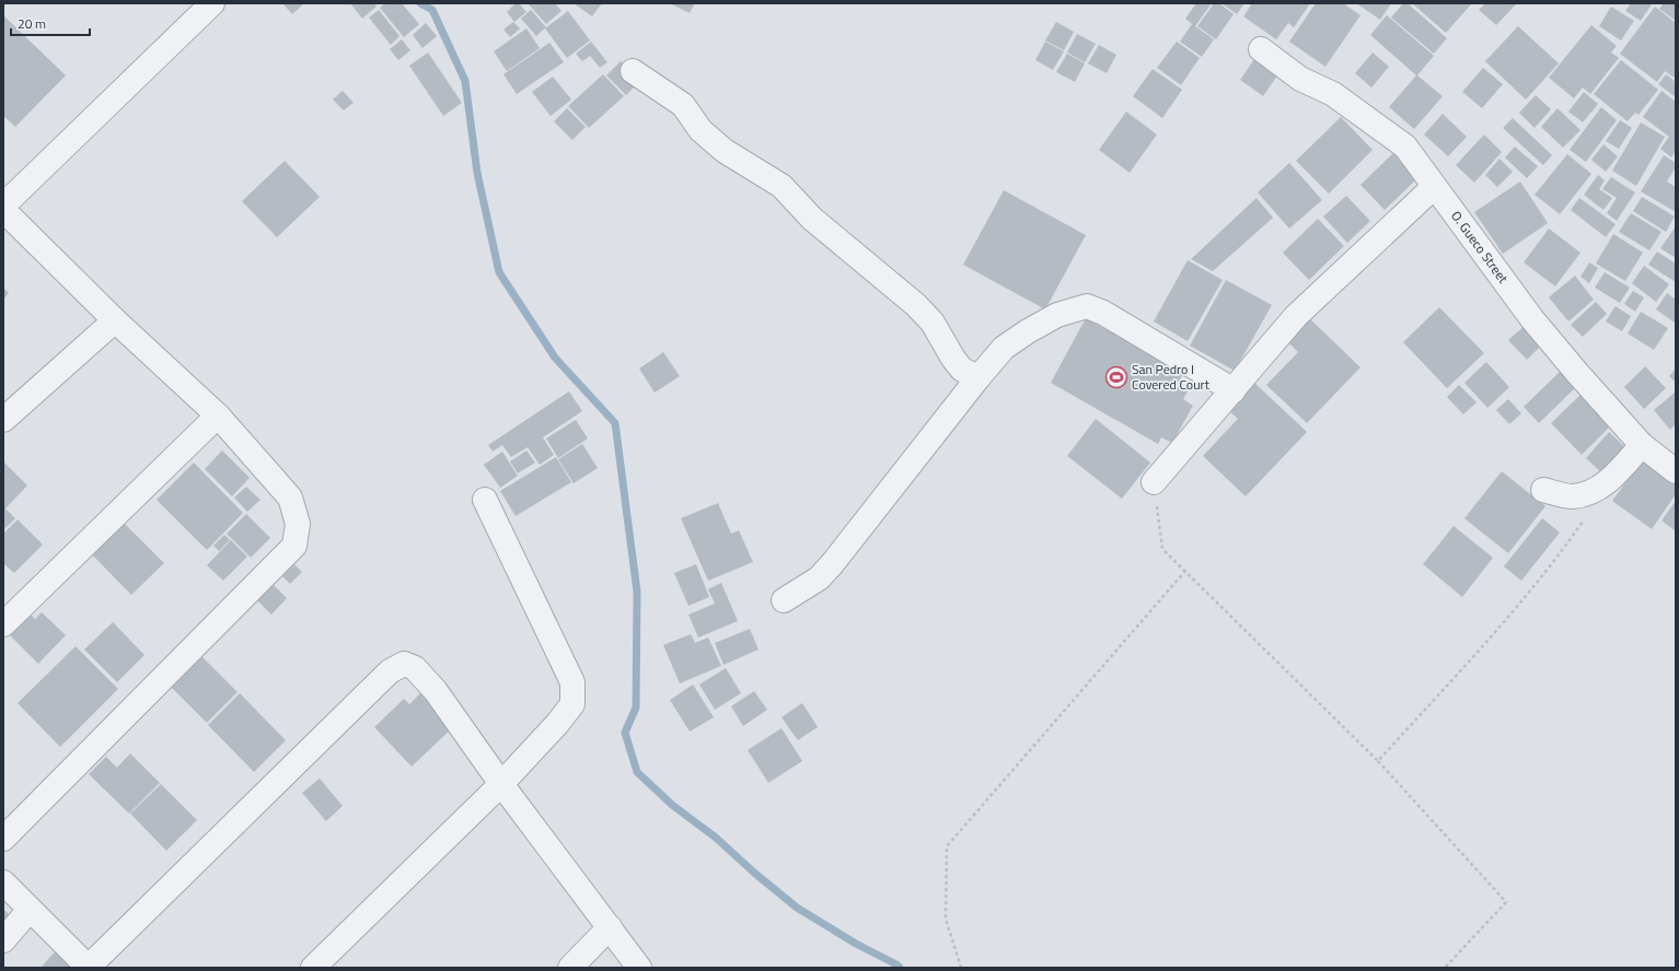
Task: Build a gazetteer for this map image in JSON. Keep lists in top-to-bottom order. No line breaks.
{"streets":{"street":["O. Gueco Street"]},"places":{"sports":["San Pedro I Covered Court"]},"scale_bar":"20 m"}
